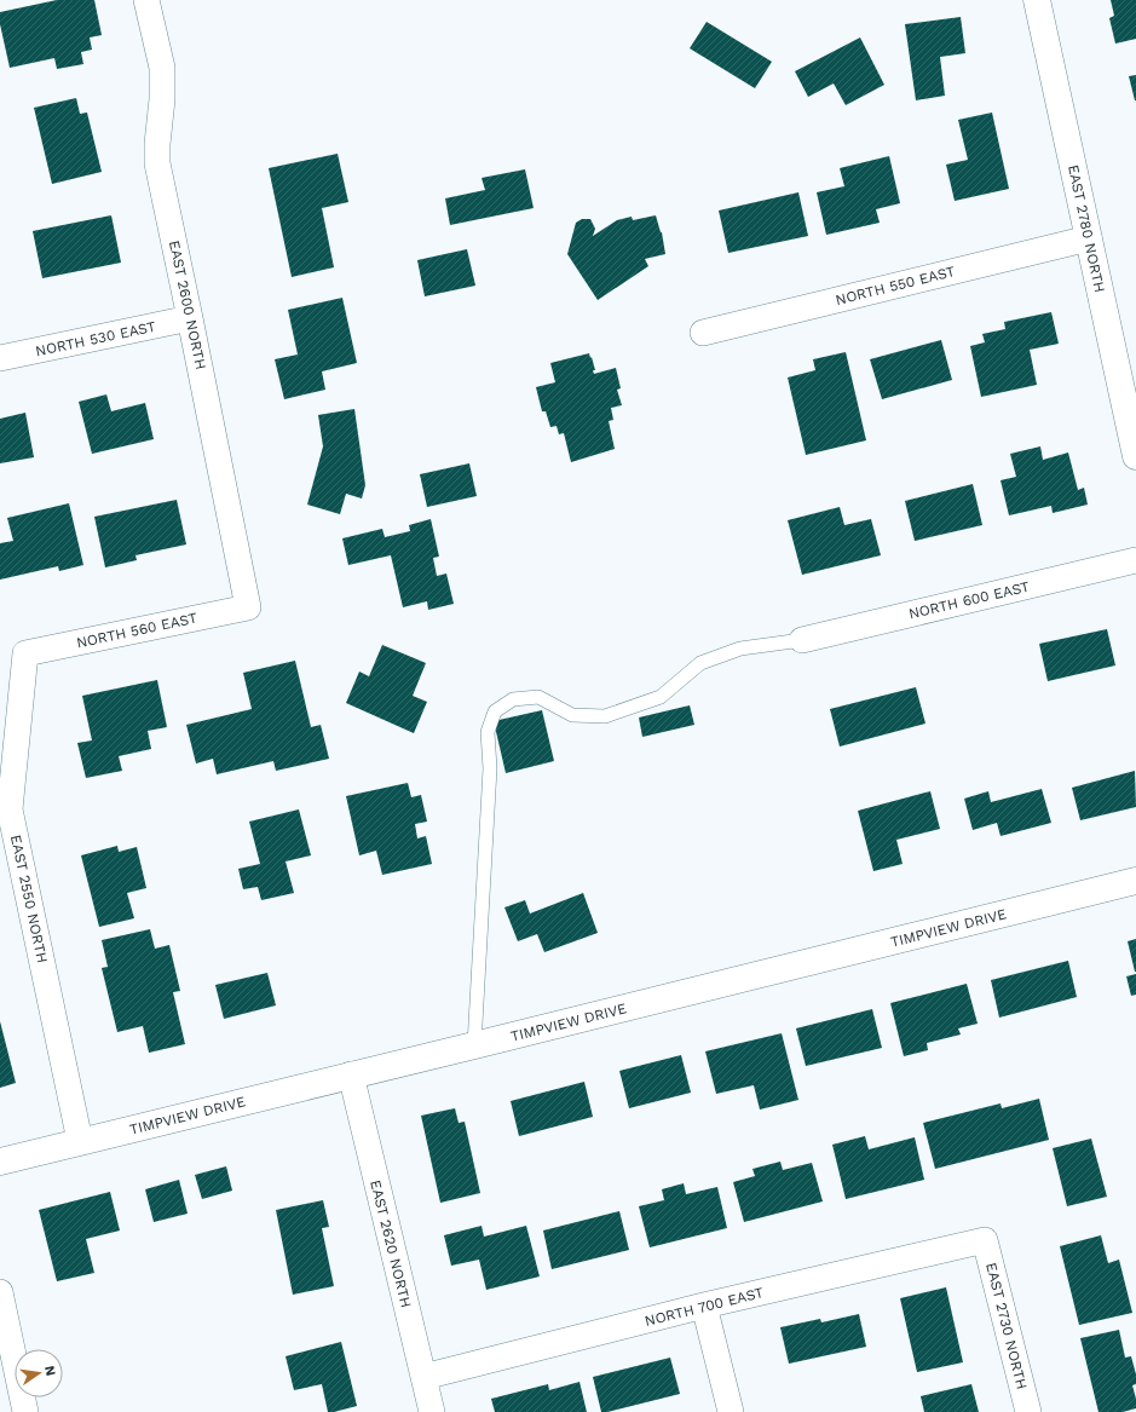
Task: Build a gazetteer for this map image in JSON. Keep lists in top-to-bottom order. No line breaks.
{"streets":{"street":["EAST 2780 NORTH","NORTH 550 EAST","EAST 2600 NORTH","NORTH 530 EAST","NORTH 600 EAST","NORTH 560 EAST","EAST 2550 NORTH","TIMPVIEW DRIVE","EAST 2620 NORTH","NORTH 700 EAST","EAST 2730 NORTH"]},"crossings":[["EAST 2780 NORTH","NORTH 550 EAST"],["EAST 2600 NORTH","NORTH 530 EAST"],["EAST 2600 NORTH","NORTH 560 EAST"],["NORTH 560 EAST","EAST 2550 NORTH"],["EAST 2550 NORTH","TIMPVIEW DRIVE"],["TIMPVIEW DRIVE","EAST 2620 NORTH"],["EAST 2620 NORTH","NORTH 700 EAST"],["NORTH 700 EAST","EAST 2730 NORTH"]],"north":"right"}
